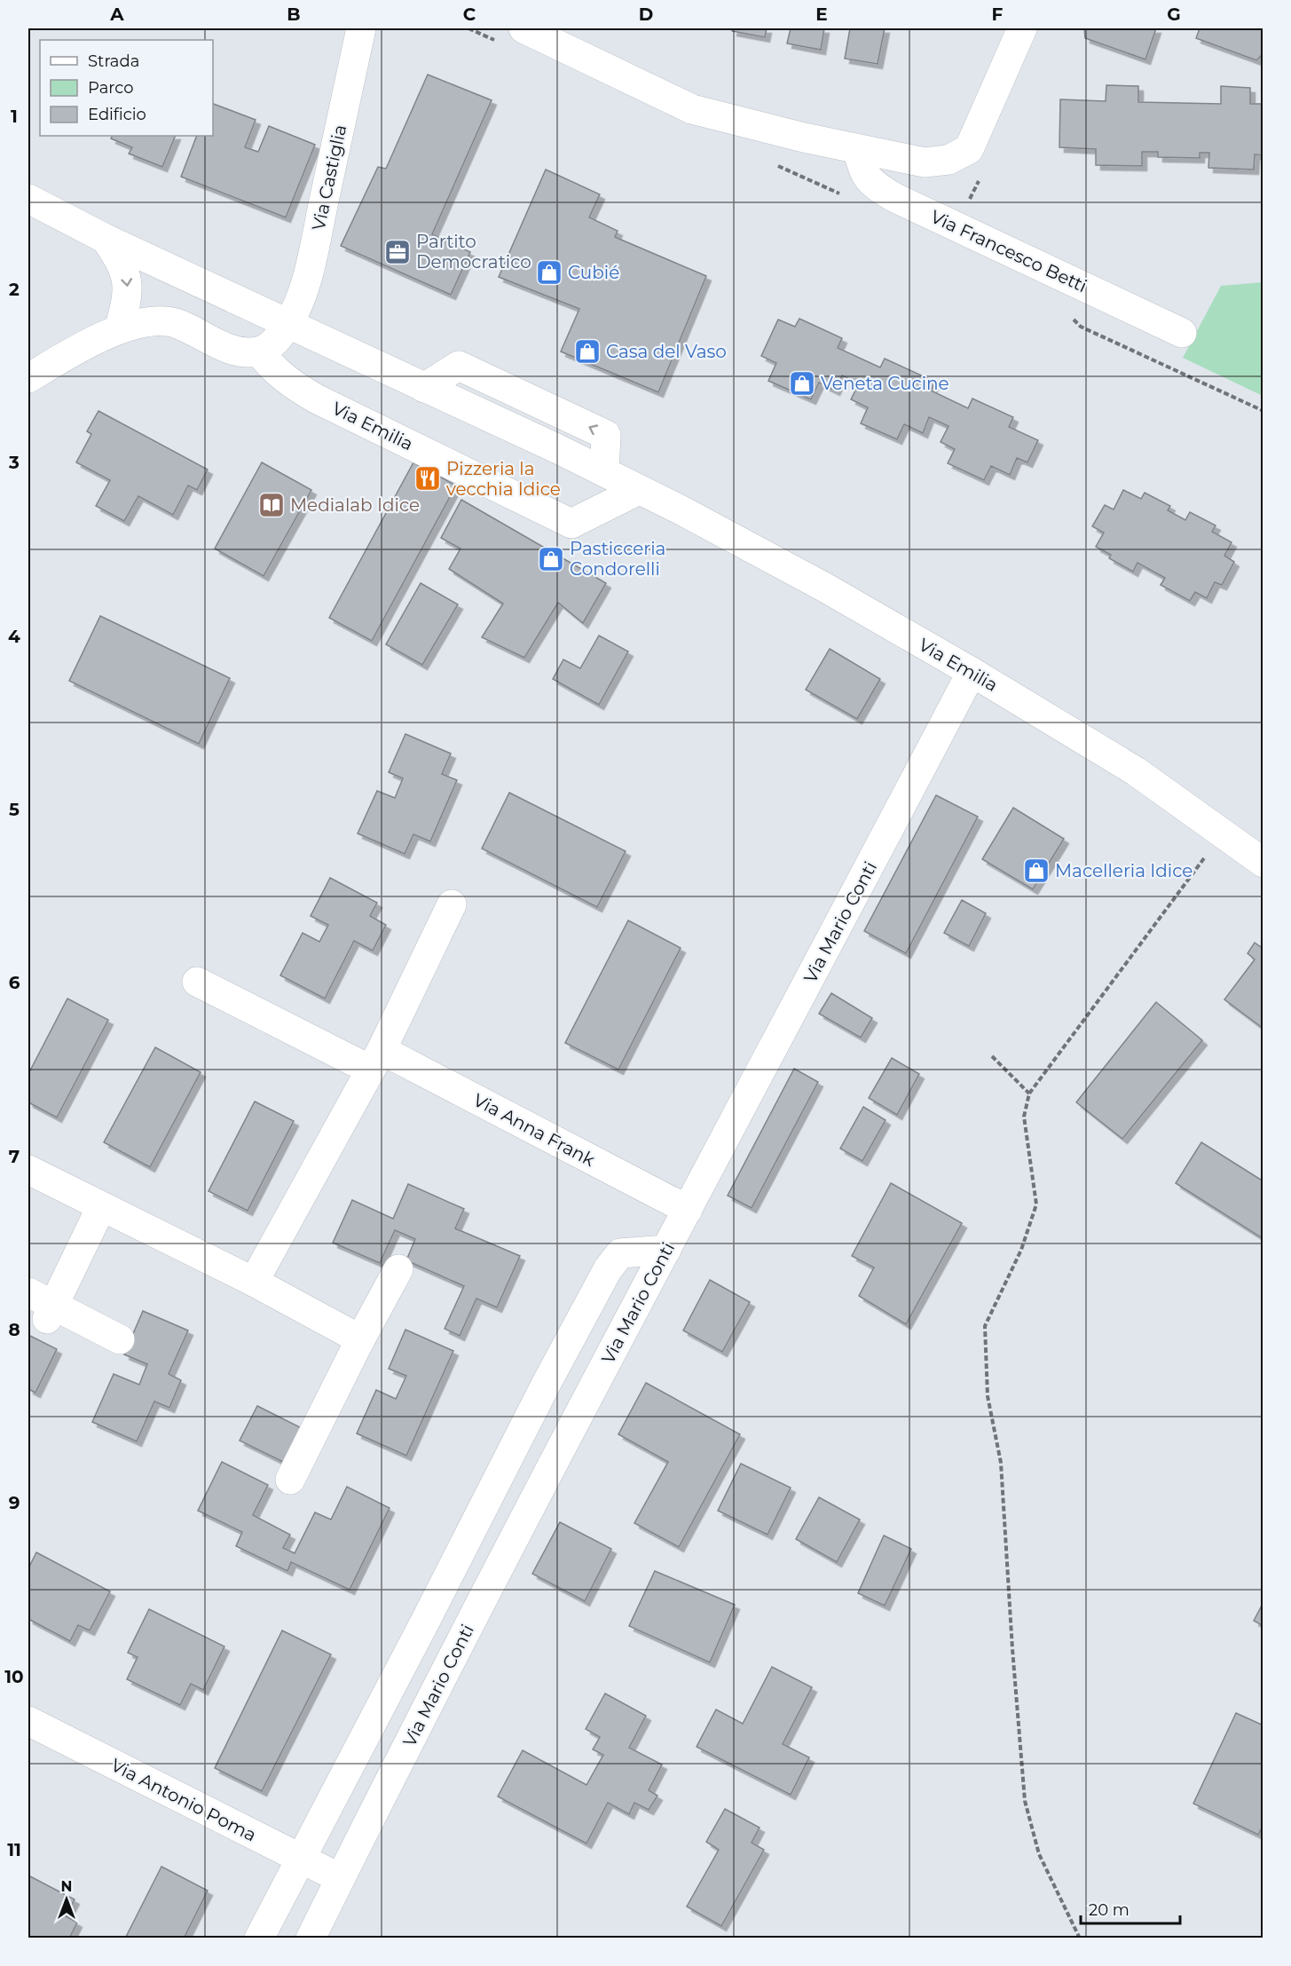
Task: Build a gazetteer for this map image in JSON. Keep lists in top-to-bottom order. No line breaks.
{"streets":{"street":["Via Castiglia","Via Francesco Betti","Via Emilia","Via Mario Conti","Via Anna Frank","Via Antonio Poma"]},"crossings":[["Via Castiglia","Via Emilia"],["Via Emilia","Via Mario Conti"],["Via Mario Conti","Via Anna Frank"],["Via Mario Conti","Via Antonio Poma"]],"places":{"office":["Partito Democratico"],"shop":["Cubié","Casa del Vaso","Veneta Cucine","Pasticceria Condorelli","Macelleria Idice"],"restaurant":["Pizzeria la vecchia Idice"],"library":["Medialab Idice"]},"legend":["Strada","Parco","Edificio"],"scale_bar":"20 m","north":"top","grid":{"columns":["A","B","C","D","E","F","G"],"rows":["1","2","3","4","5","6","7","8","9","10","11"]}}
